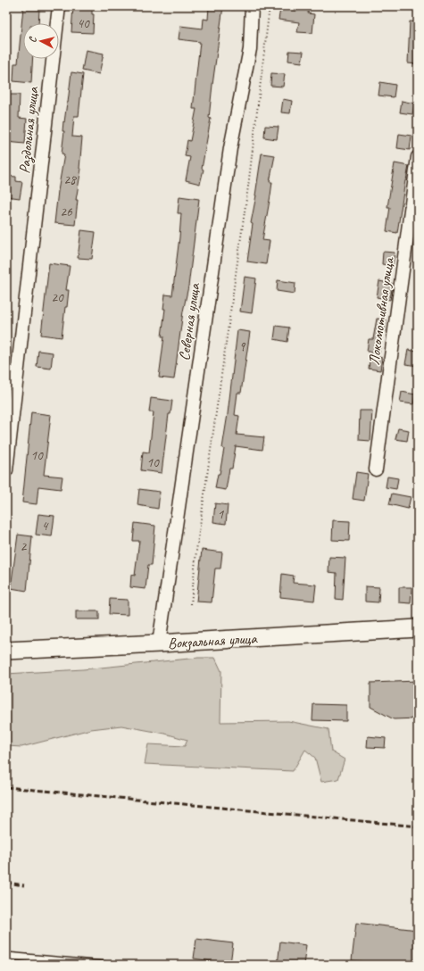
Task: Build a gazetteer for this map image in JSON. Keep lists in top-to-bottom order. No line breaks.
{"streets":{"main road":["Вокзальная улица"],"street":["Раздольная улица","Локомотивная улица","Северная улица"]},"crossings":[["Северная улица","Вокзальная улица"]],"house_numbers":["40","28","26","20","9","10","10","1","4","2"],"north":"left"}
